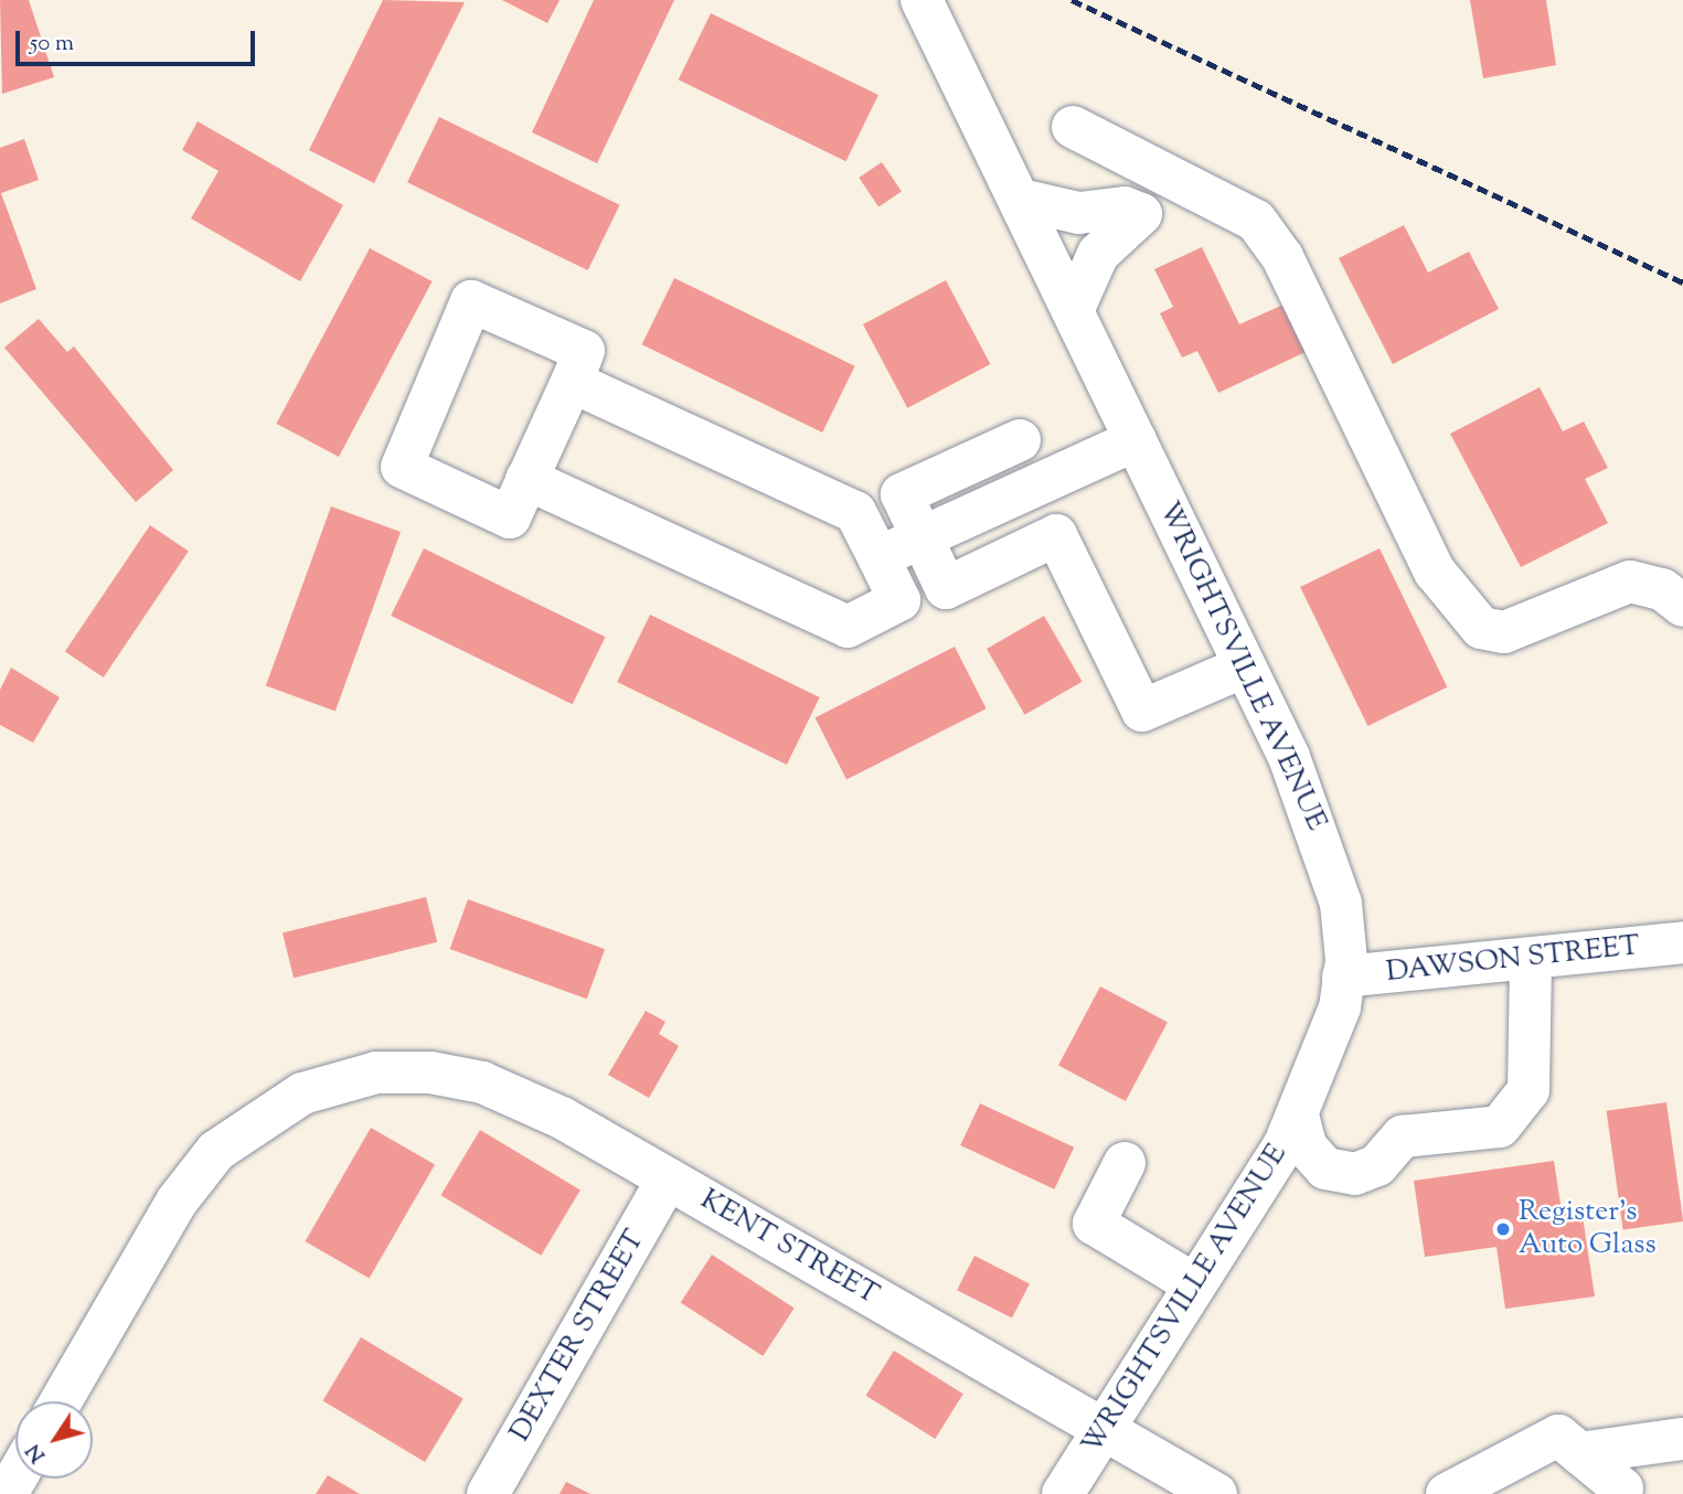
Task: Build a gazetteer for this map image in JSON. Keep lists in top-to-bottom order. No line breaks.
{"streets":{"street":["WRIGHTSVILLE AVENUE","DAWSON STREET","KENT STREET","DEXTER STREET"]},"crossings":[["WRIGHTSVILLE AVENUE","DAWSON STREET"],["WRIGHTSVILLE AVENUE","KENT STREET"],["KENT STREET","DEXTER STREET"]],"places":["Register's Auto Glass"],"scale_bar":"50 m","north":"bottom left"}
